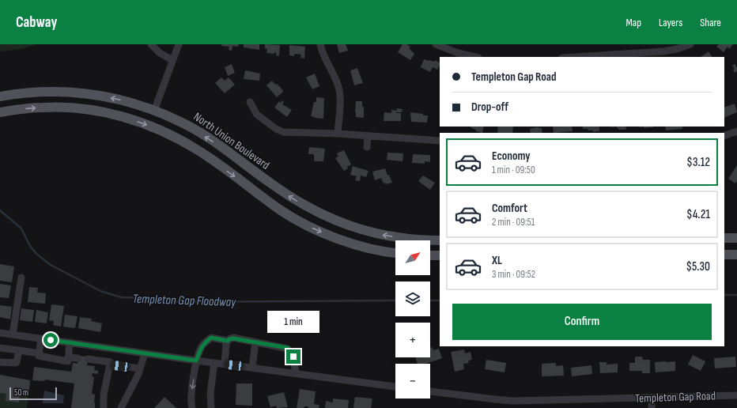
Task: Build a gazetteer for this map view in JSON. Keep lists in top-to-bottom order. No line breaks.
{"streets":{"main road":["North Union Boulevard"],"street":["Templeton Gap Road"]},"water":["Templeton Gap Floodway"],"scale_bar":"50 m","north":"top right","page":{"header":"Cabway","nav":["Map","Layers","Share"],"banner":["Templeton Gap Road","Drop-off"],"list":[{"name":"Economy","note":"1 min · 09:50","value":"$3.12"},{"name":"Comfort","note":"2 min · 09:51","value":"$4.21"},{"name":"XL","note":"3 min · 09:52","value":"$5.30"}],"map_buttons":["+","−"],"buttons":"Confirm","bubble":"1 min","scale":"50 m"}}
